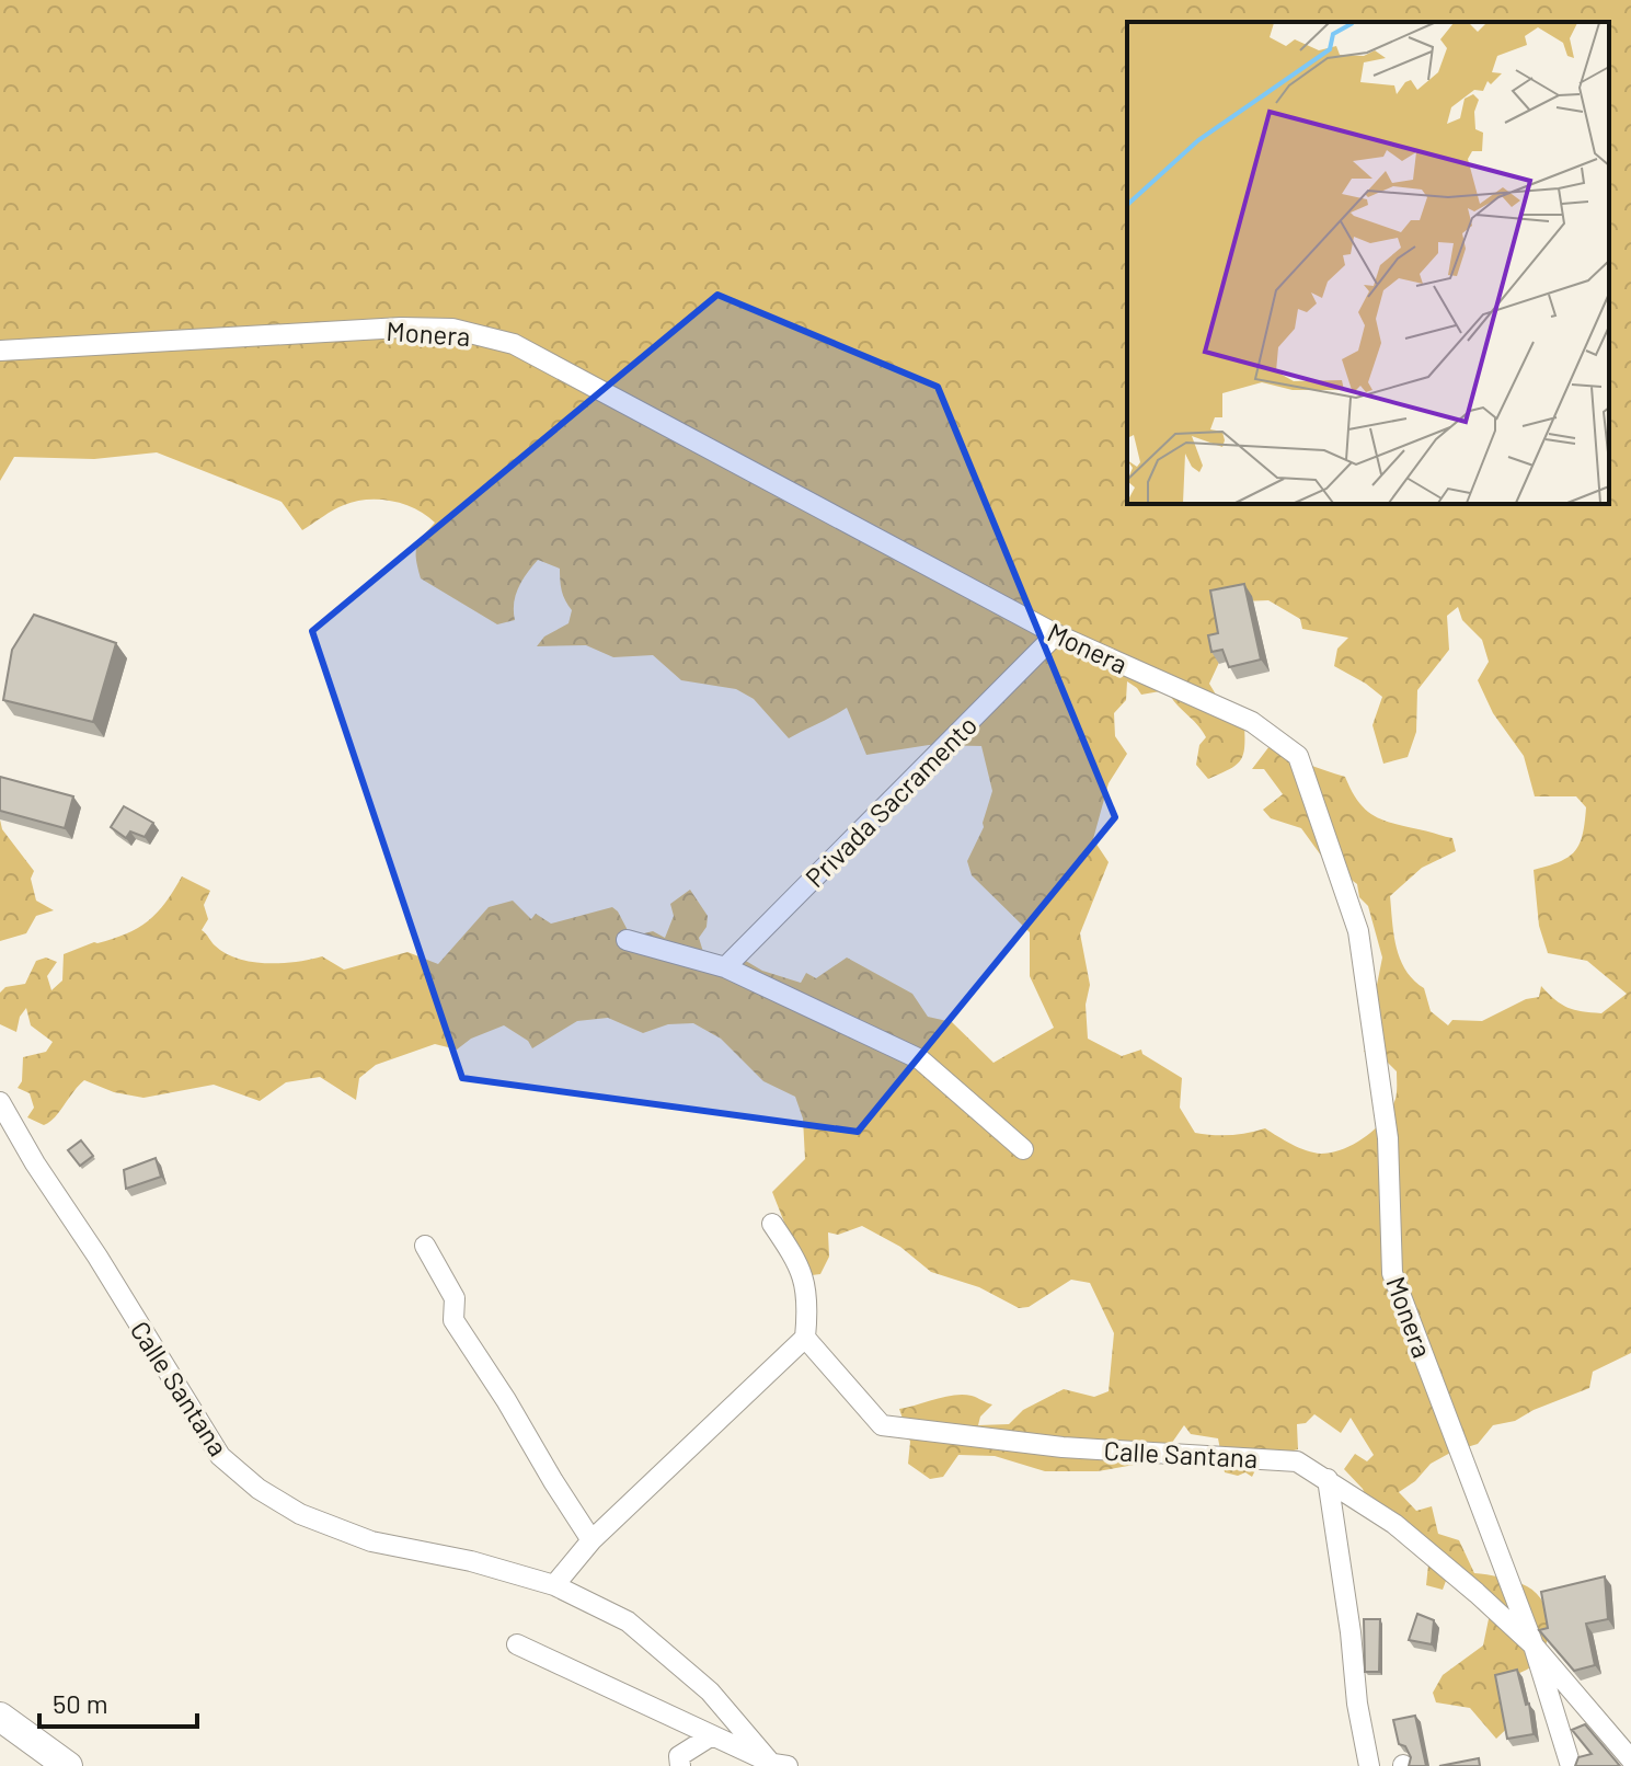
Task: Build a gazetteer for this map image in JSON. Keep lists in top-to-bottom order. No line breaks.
{"streets":{"street":["Monera","Privada Sacramento","Calle Santana"]},"crossings":[["Monera","Privada Sacramento"],["Monera","Calle Santana"]],"scale_bar":"50 m"}
